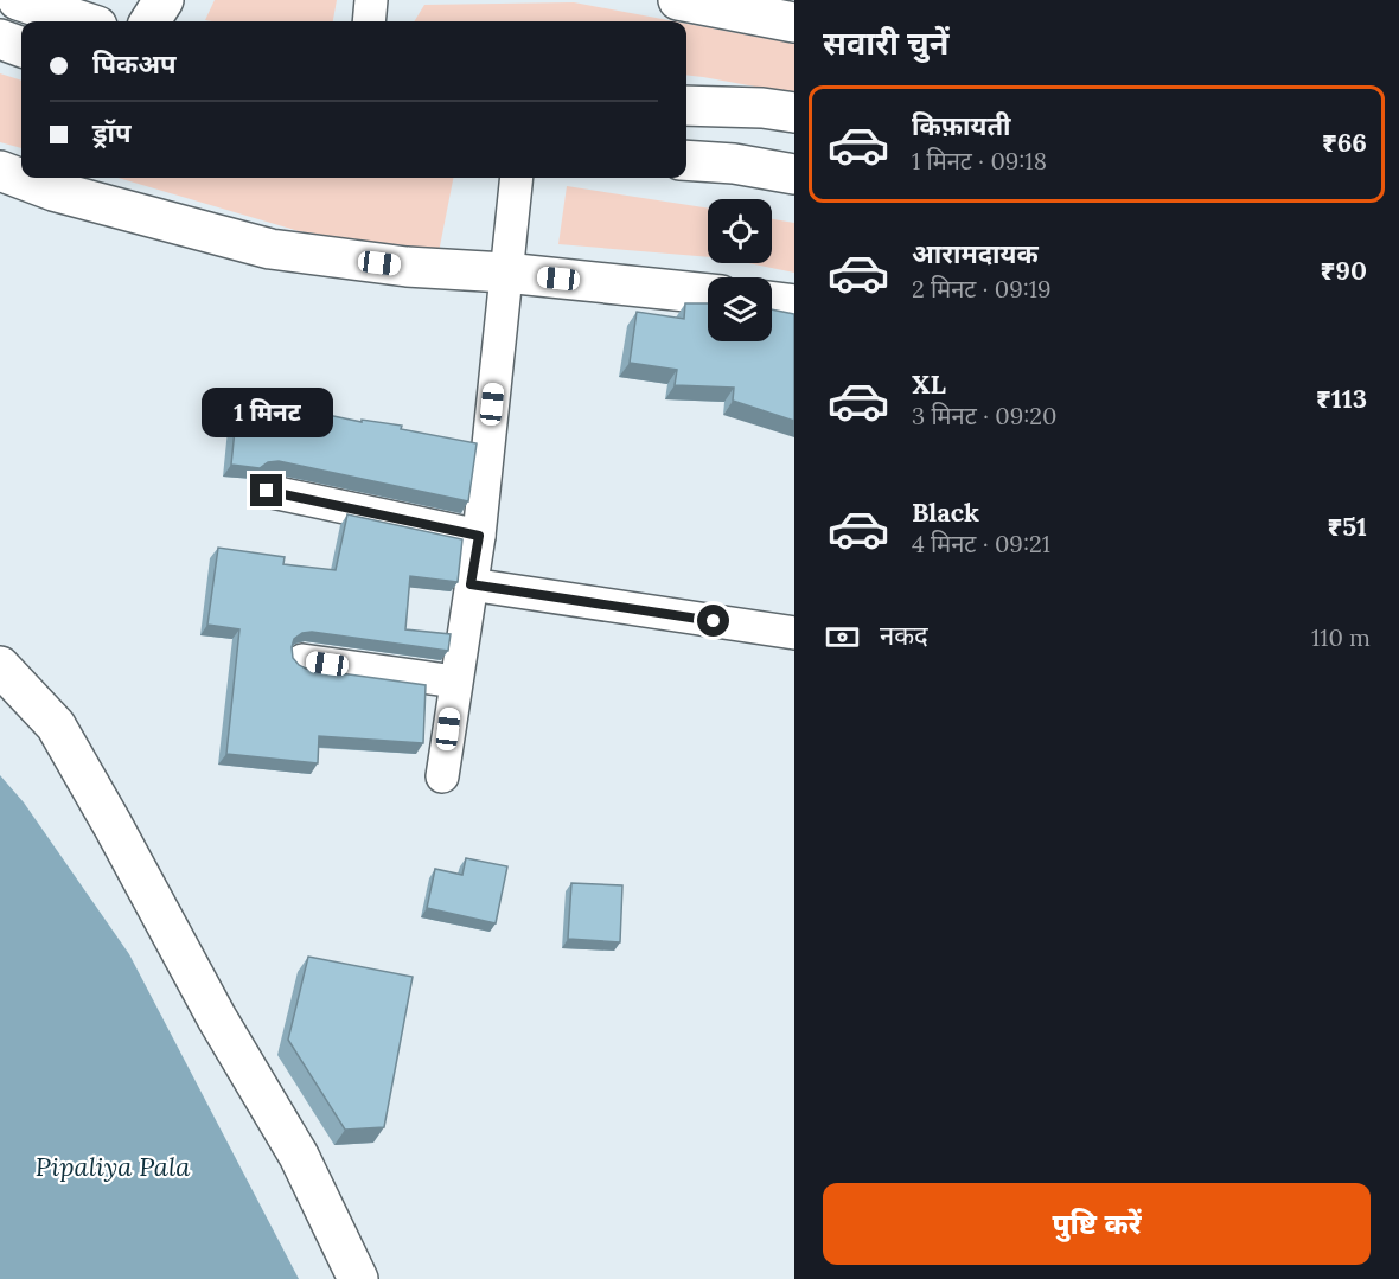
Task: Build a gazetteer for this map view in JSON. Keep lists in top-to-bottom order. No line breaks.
{"water":["Pipaliya Pala"],"page":{"heading":"सवारी चुनें","banner":["पिकअप","ड्रॉप"],"list":[{"name":"किफ़ायती","note":"1 मिनट · 09:18","value":"₹66"},{"name":"आरामदायक","note":"2 मिनट · 09:19","value":"₹90"},{"name":"XL","note":"3 मिनट · 09:20","value":"₹113"},{"name":"Black","note":"4 मिनट · 09:21","value":"₹51"}],"bubble":"1 मिनट","pay":["नकद","110 m"],"buttons":"पुष्टि करें"}}
